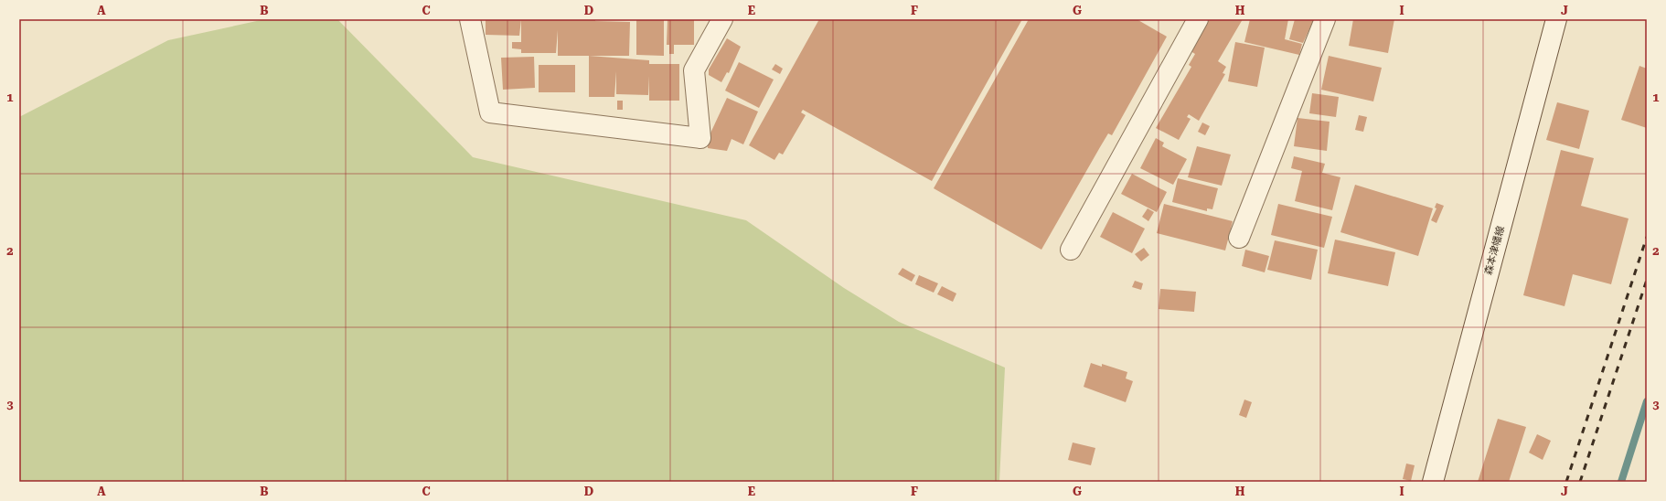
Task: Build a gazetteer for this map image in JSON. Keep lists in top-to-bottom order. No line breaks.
{"streets":{"street":["森本津幡線"]},"grid":{"columns":["A","B","C","D","E","F","G","H","I","J"],"rows":["1","2","3"]}}
